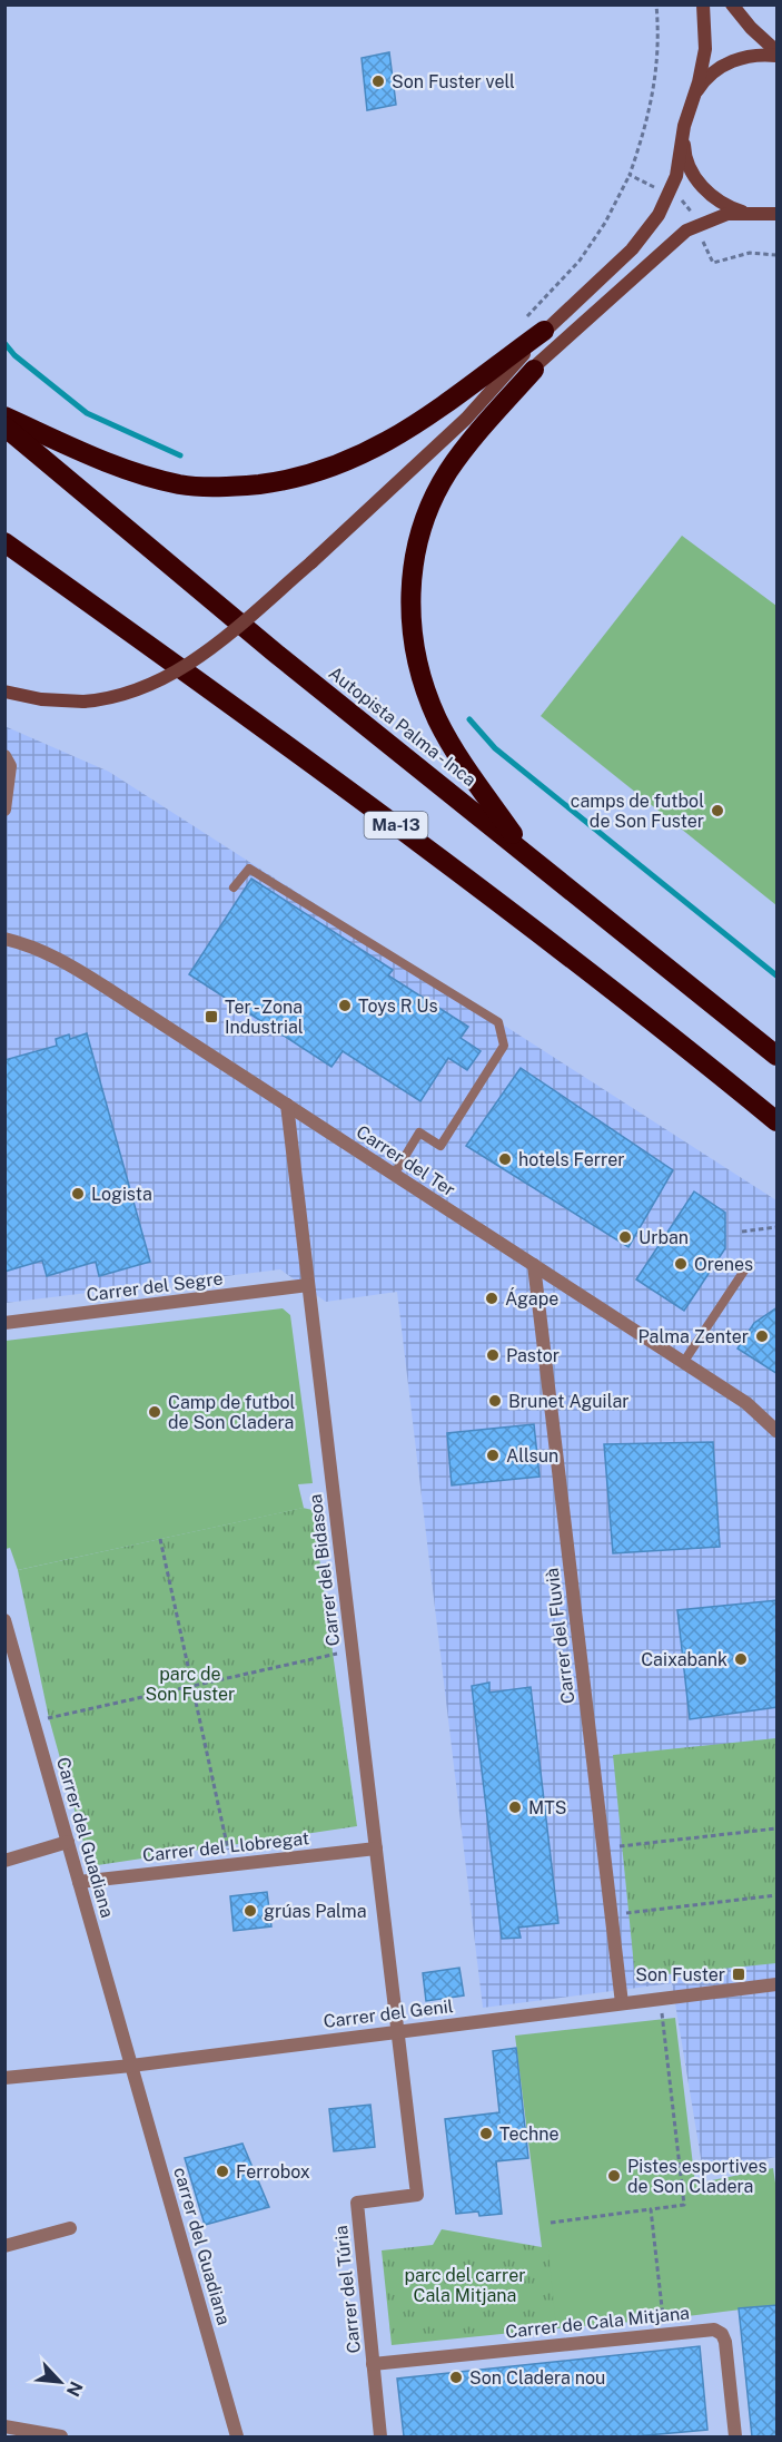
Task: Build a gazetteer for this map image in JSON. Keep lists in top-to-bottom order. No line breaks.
{"streets":{"highway":["Autopista Palma - Inca","Ma-13"],"street":["Carrer del Ter","Carrer del Segre","Carrer del Bidasoa","Carrer del Fluvià","Carrer del Guadiana","Carrer del Llobregat","Carrer del Genil","carrer del Guadiana","Carrer del Túria","Carrer de Cala Mitjana"]},"crossings":[["Carrer del Ter","Carrer del Bidasoa"],["Carrer del Ter","Carrer del Fluvià"],["Carrer del Segre","Carrer del Bidasoa"],["Carrer del Bidasoa","Carrer del Llobregat"],["Carrer del Bidasoa","Carrer del Genil"],["Carrer del Bidasoa","Carrer del Túria"],["Carrer del Fluvià","Carrer del Genil"],["Carrer del Guadiana","Carrer del Llobregat"],["Carrer del Guadiana","Carrer del Genil"],["Carrer del Guadiana","carrer del Guadiana"],["Carrer del Genil","carrer del Guadiana"],["Carrer del Genil","Carrer del Túria"],["Carrer del Túria","Carrer de Cala Mitjana"]],"parks":["parc de Son Fuster","parc del carrer Cala Mitjana"],"places":{"other":["Son Fuster vell","camps de futbol de Son Fuster","Toys R Us","hotels Ferrer","Logista","Urban","Orenes","Ágape","Palma Zenter","Pastor","Brunet Aguilar","Camp de futbol de Son Cladera","Allsun","Caixabank","MTS","grúas Palma","Techne","Ferrobox","Pistes esportives de Son Cladera","Son Cladera nou"],"transit":["Ter - Zona Industrial","Son Fuster"]},"north":"bottom right"}
